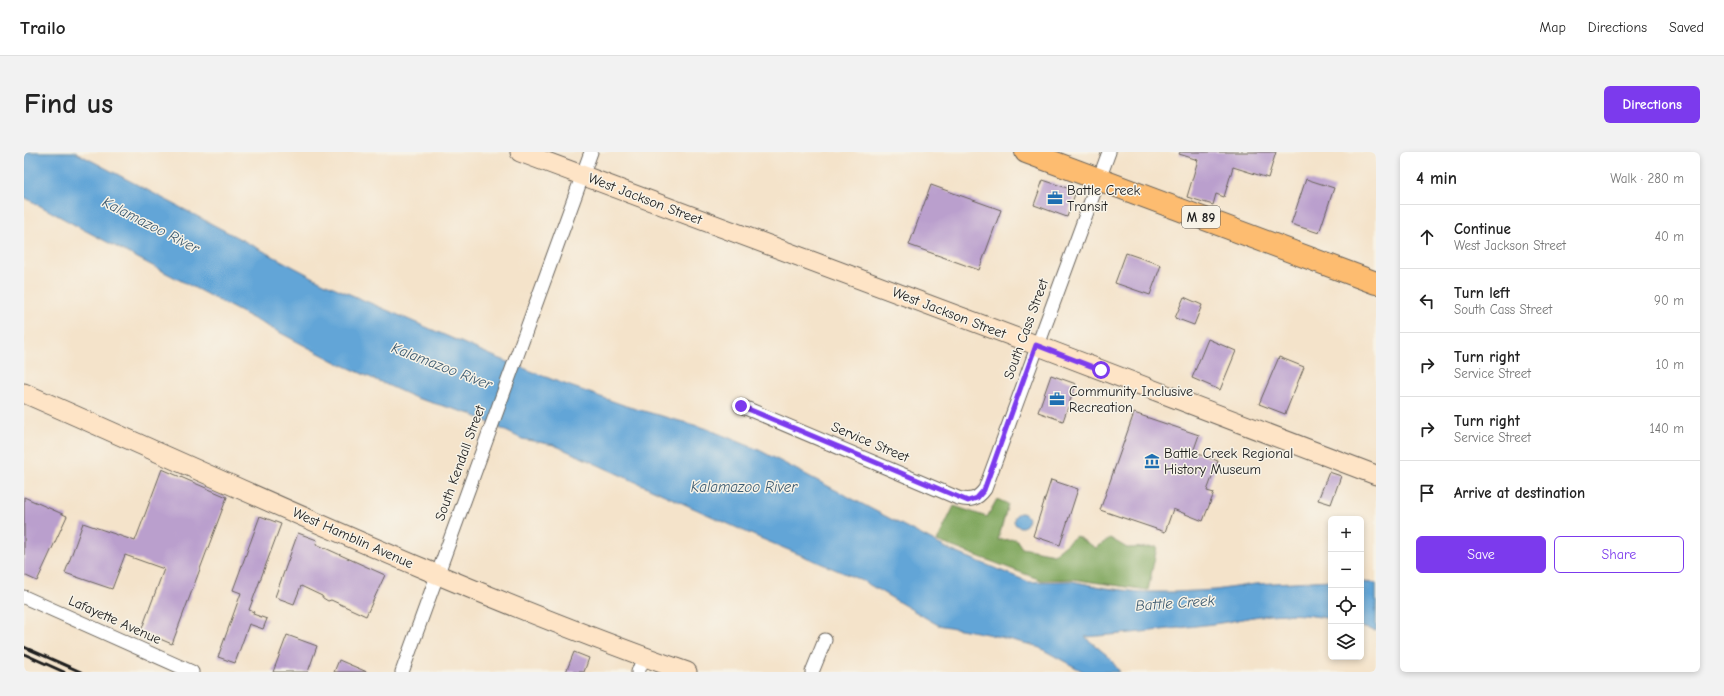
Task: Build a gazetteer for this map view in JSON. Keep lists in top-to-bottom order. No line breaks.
{"streets":{"highway":["M 89"],"street":["West Jackson Street","South Cass Street","Service Street","South Kendall Street","West Hamblin Avenue","Lafayette Avenue"]},"crossings":[["West Jackson Street","South Cass Street"],["West Jackson Street","South Kendall Street"],["M 89","South Cass Street"],["South Cass Street","Service Street"],["South Kendall Street","West Hamblin Avenue"]],"water":["Kalamazoo River","Battle Creek"],"places":{"office":["Battle Creek Transit","Community Inclusive Recreation"],"museum":["Battle Creek Regional History Museum"]},"page":{"header":"Trailo","nav":["Map","Directions","Saved"],"buttons":["Directions",["Save","Share"]],"title":"Find us","heading":["4 min","Walk · 280 m"],"list":[["Continue","West Jackson Street","40 m"],["Turn left","South Cass Street","90 m"],["Turn right","Service Street","10 m"],["Turn right","Service Street","140 m"],"Arrive at destination"],"map_buttons":["+","−"]}}
